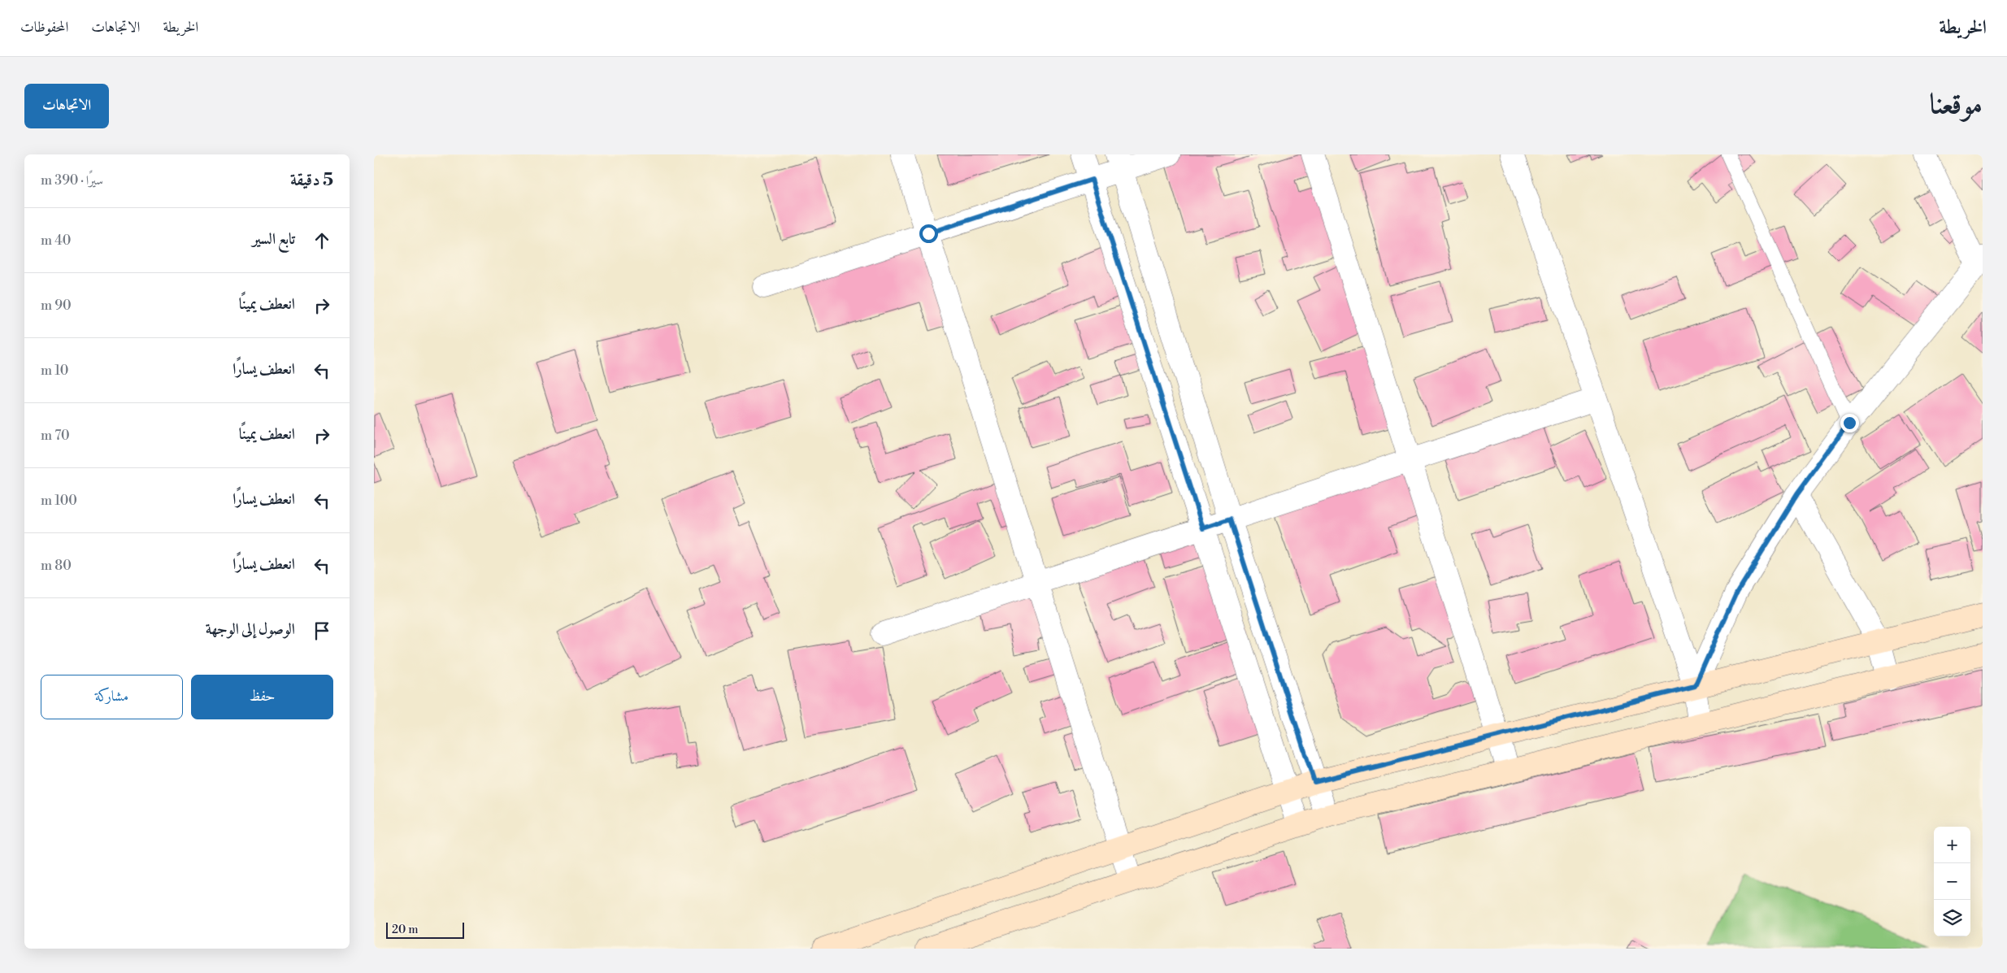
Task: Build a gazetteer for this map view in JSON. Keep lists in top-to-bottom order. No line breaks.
{"scale_bar":"20 m","page":{"header":"الخريطة","nav":["الخريطة","الاتجاهات","المحفوظات"],"title":"موقعنا","buttons":["الاتجاهات",["حفظ","مشاركة"]],"heading":["5 دقيقة","سيرًا · 390 m"],"list":[["تابع السير","40 m"],["انعطف يمينًا","90 m"],["انعطف يسارًا","10 m"],["انعطف يمينًا","70 m"],["انعطف يسارًا","100 m"],["انعطف يسارًا","80 m"],"الوصول إلى الوجهة"],"map_buttons":["+","−"],"scale":"20 m"}}
